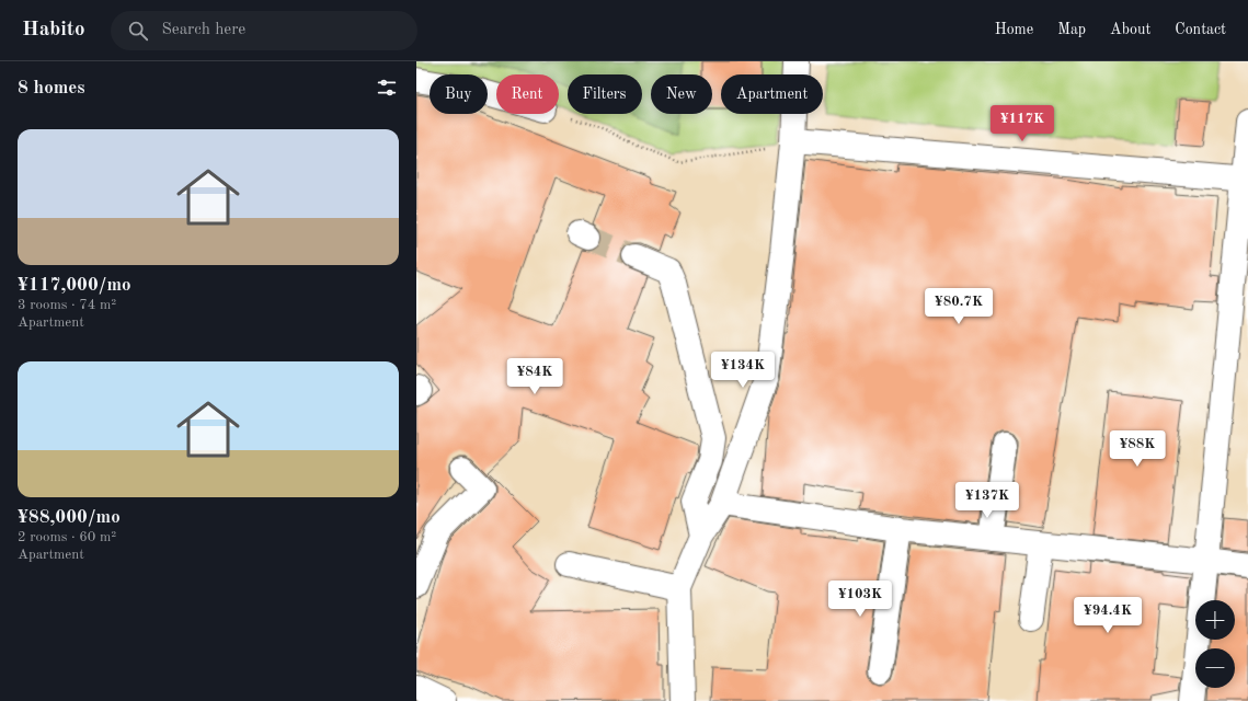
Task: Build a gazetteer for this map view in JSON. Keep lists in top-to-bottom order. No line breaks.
{"page":{"header":"Habito","search":"Search here","nav":["Home","Map","About","Contact"],"heading":"8 homes","chip":["Buy","Rent","Filters","New","Apartment"],"price":["¥117K","¥80.7K","¥134K","¥84K","¥88K","¥137K","¥103K","¥94.4K"],"list":[{"name":"¥117,000/mo","note":"3 rooms · 74 m² · Apartment"},{"name":"¥88,000/mo","note":"2 rooms · 60 m² · Apartment"}],"map_buttons":["+","−"]}}
